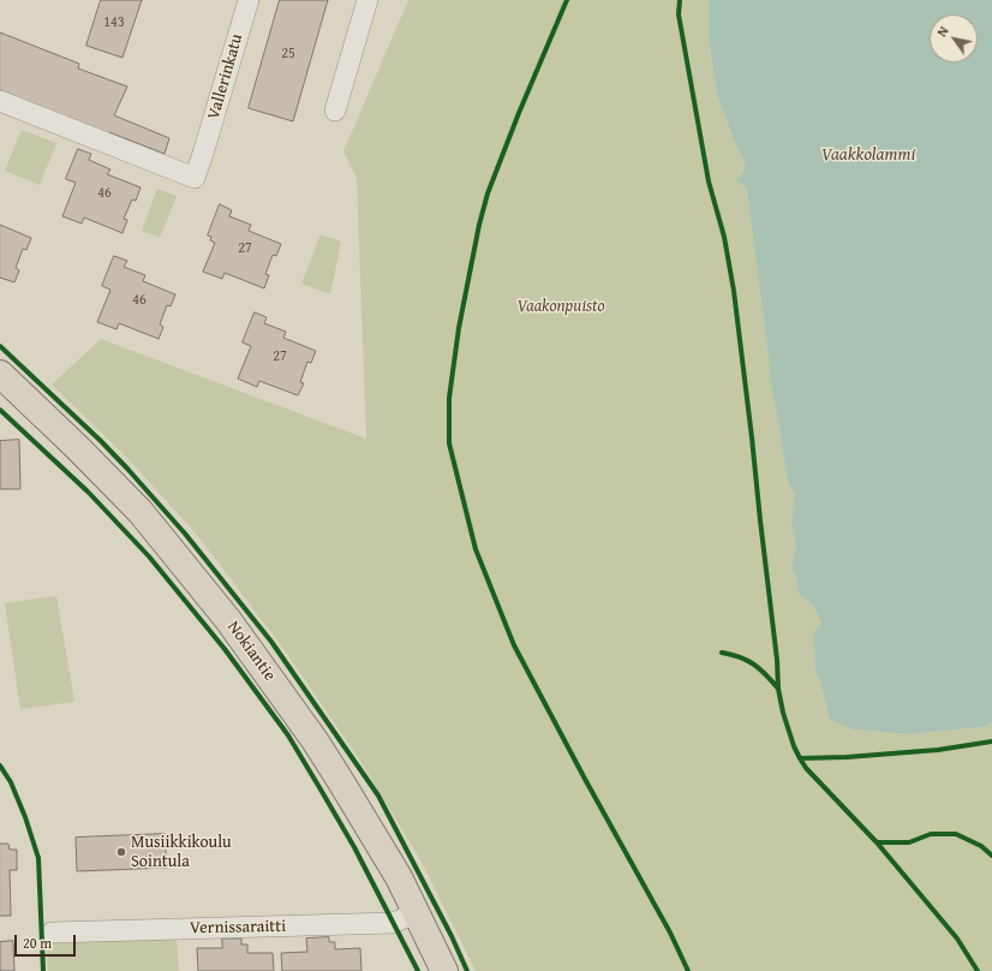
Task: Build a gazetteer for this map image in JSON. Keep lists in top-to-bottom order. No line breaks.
{"streets":{"main road":["Nokiantie"],"street":["Vallerinkatu","Vernissaraitti"]},"crossings":[["Nokiantie","Vernissaraitti"]],"water":["Vaakkolammi"],"parks":["Vaakonpuisto"],"places":["Musiikkikoulu Sointula"],"house_numbers":["143","25","46","27","46","27"],"scale_bar":"20 m","north":"top left"}
